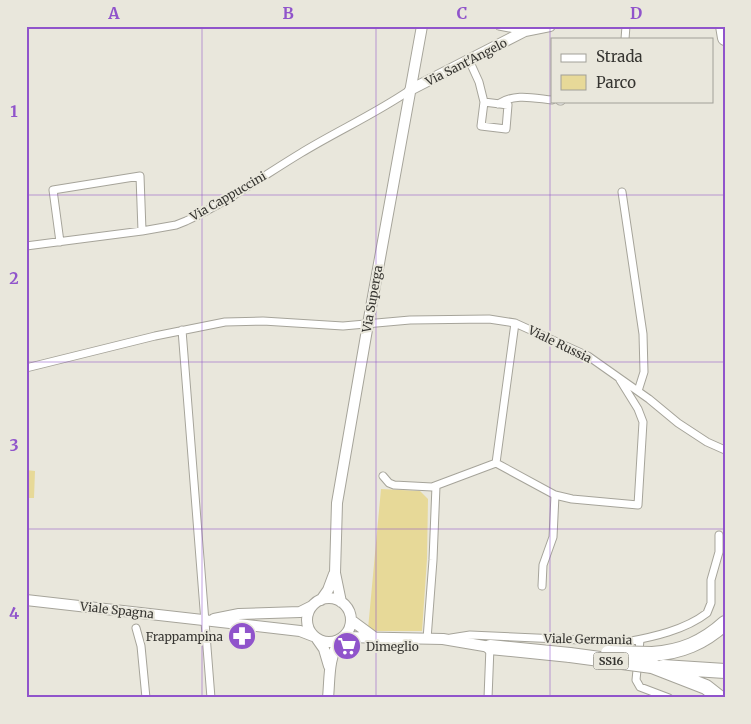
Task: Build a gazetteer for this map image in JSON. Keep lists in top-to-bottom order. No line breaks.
{"streets":{"highway":["SS16"],"street":["Via Sant'Angelo","Via Cappuccini","Via Superga","Viale Russia","Viale Spagna","Viale Germania"]},"crossings":[["Via Sant'Angelo","Via Cappuccini"],["Via Sant'Angelo","Via Superga"],["Via Cappuccini","Via Superga"],["Via Superga","Viale Russia"],["Via Superga","Viale Spagna"],["Via Superga","Viale Germania"],["Viale Spagna","Viale Germania"],["Viale Germania","SS16"]],"places":{"pharmacy":["Frappampina"],"supermarket":["Dimeglio"]},"legend":["Strada","Parco"],"grid":{"columns":["A","B","C","D"],"rows":["1","2","3","4"]}}
